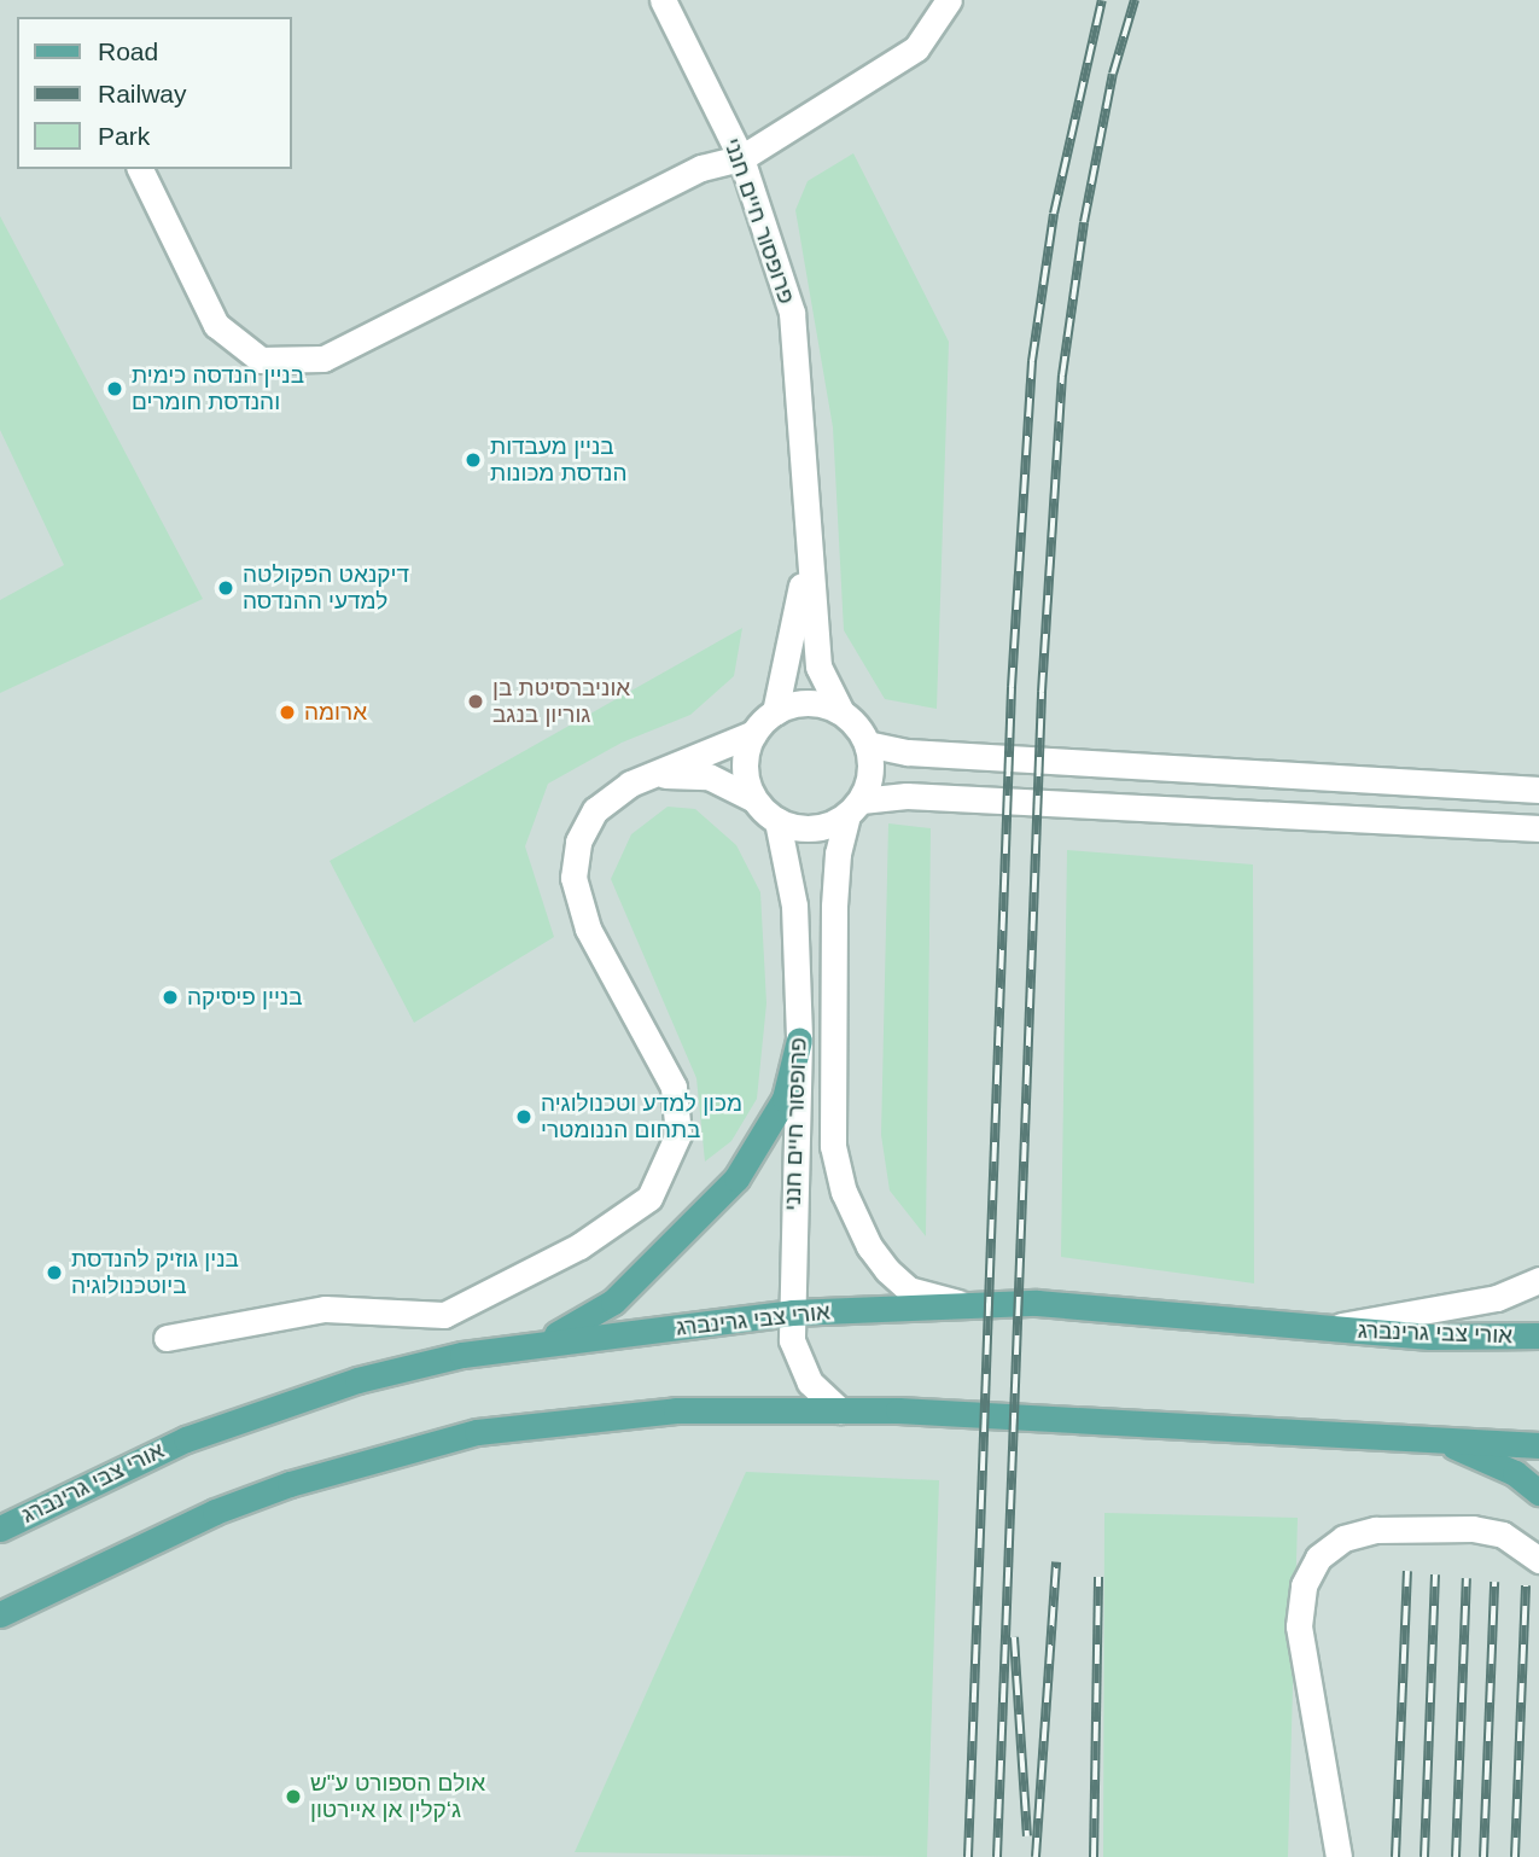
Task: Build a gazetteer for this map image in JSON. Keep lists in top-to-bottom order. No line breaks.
{"streets":{"main road":["אורי צבי גרינברג"],"street":["פרופסור חיים חנני"]},"crossings":[["פרופסור חיים חנני","אורי צבי גרינברג"]],"places":["בניין הנדסה כימית והנדסת חומרים","בניין מעבדות הנדסת מכונות","דיקנאט הפקולטה למדעי ההנדסה","אוניברסיטת בן גוריון בנגב","ארומה","בניין פיסיקה","מכון למדע וטכנולוגיה בתחום הננומטרי","בנין גוזיק להנדסת ביוטכנולוגיה","אולם הספורט ע\"ש ג‘קלין אן איירטון"],"legend":["Road","Railway","Park"]}
